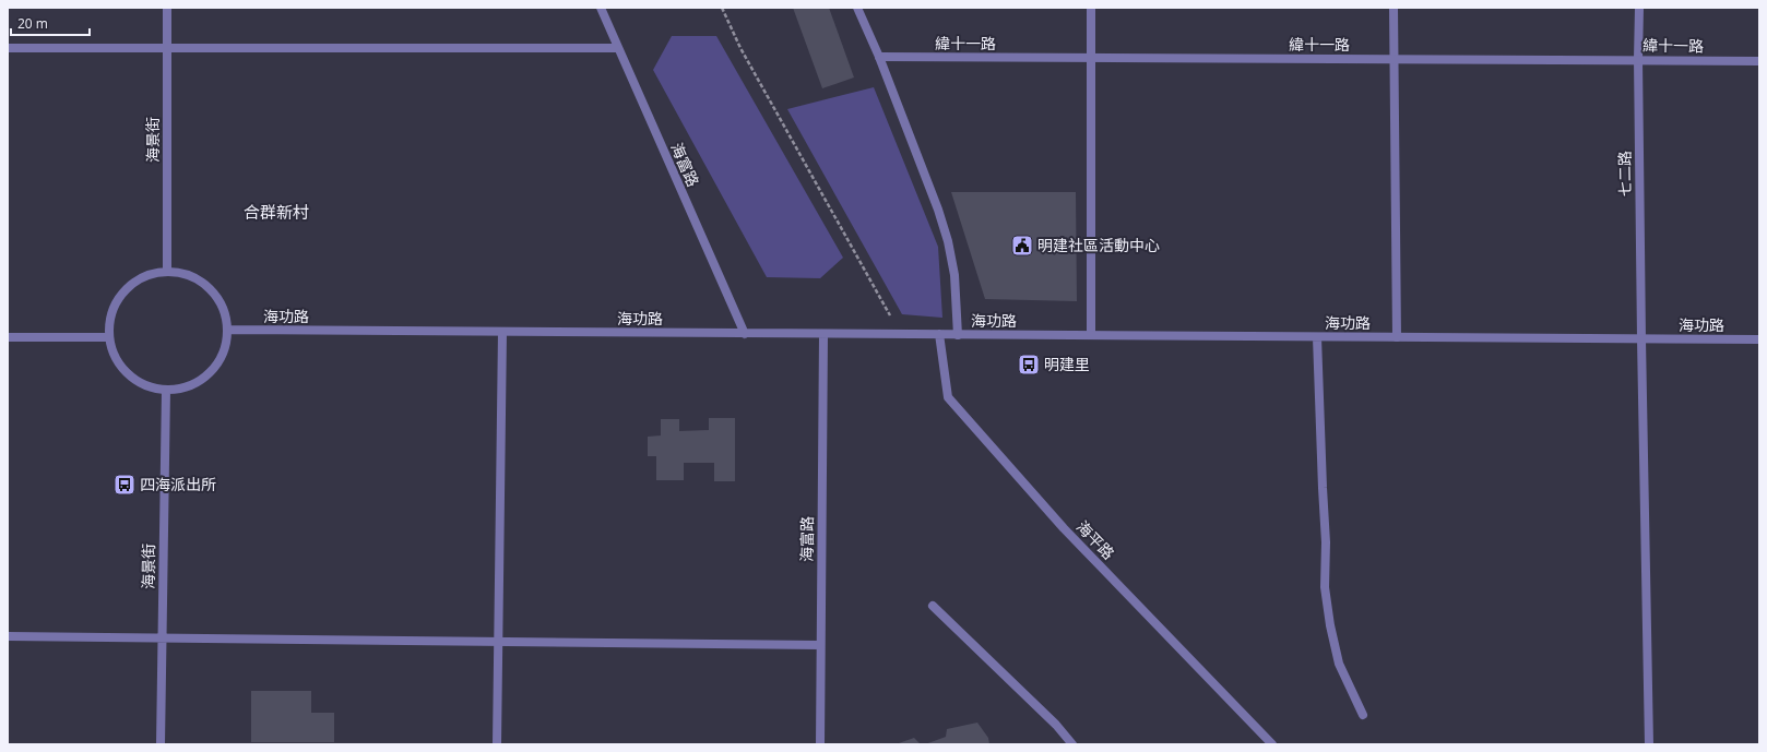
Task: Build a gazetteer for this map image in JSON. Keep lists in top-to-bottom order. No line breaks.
{"streets":{"street":["緯十一路","海景街","海富路","七二路","海功路","海平路"]},"crossings":[["緯十一路","七二路"],["海景街","海功路"],["海富路","海功路"],["七二路","海功路"],["海功路","海平路"]],"districts":["合群新村"],"places":{"public building":["明建社區活動中心"],"bus stop":["明建里","四海派出所"]},"scale_bar":"20 m"}
